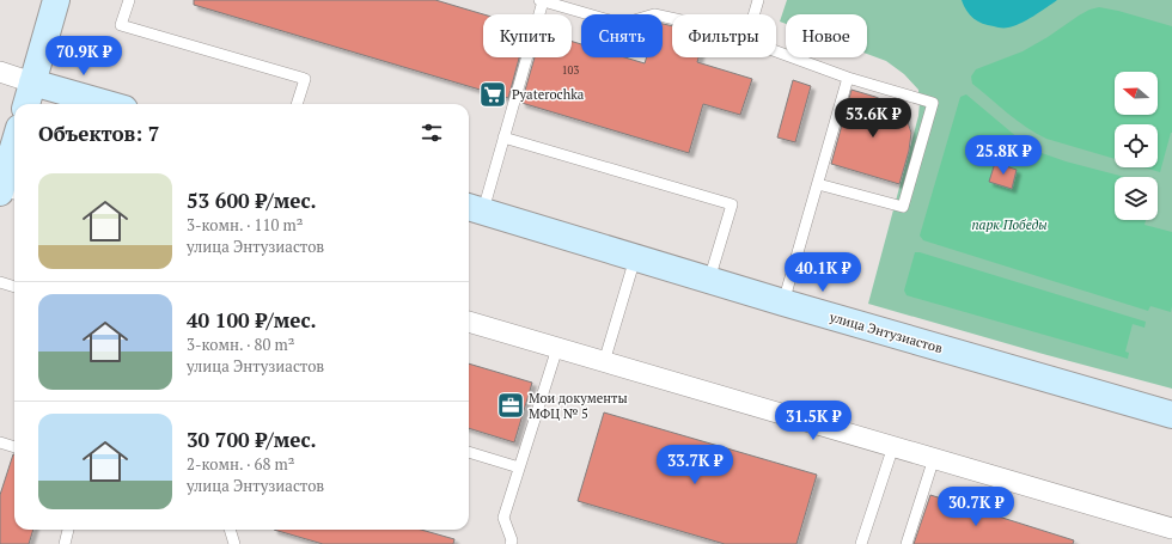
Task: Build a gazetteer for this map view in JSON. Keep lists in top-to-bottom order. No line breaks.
{"streets":{"main road":["улица Энтузиастов"]},"parks":["парк Победы"],"places":{"supermarket":["Pyaterochka"],"office":["Мои документы МФЦ № 5"]},"house_numbers":["103"],"north":"left","page":{"chip":["Купить","Снять","Фильтры","Новое"],"price":["70.9K ₽","53.6K ₽","25.8K ₽","40.1K ₽","31.5K ₽","33.7K ₽","30.7K ₽"],"heading":"Объектов: 7","list":[{"name":"53 600 ₽/мес.","note":"3-комн. · 110 m² · улица Энтузиастов"},{"name":"40 100 ₽/мес.","note":"3-комн. · 80 m² · улица Энтузиастов"},{"name":"30 700 ₽/мес.","note":"2-комн. · 68 m² · улица Энтузиастов"}]}}
